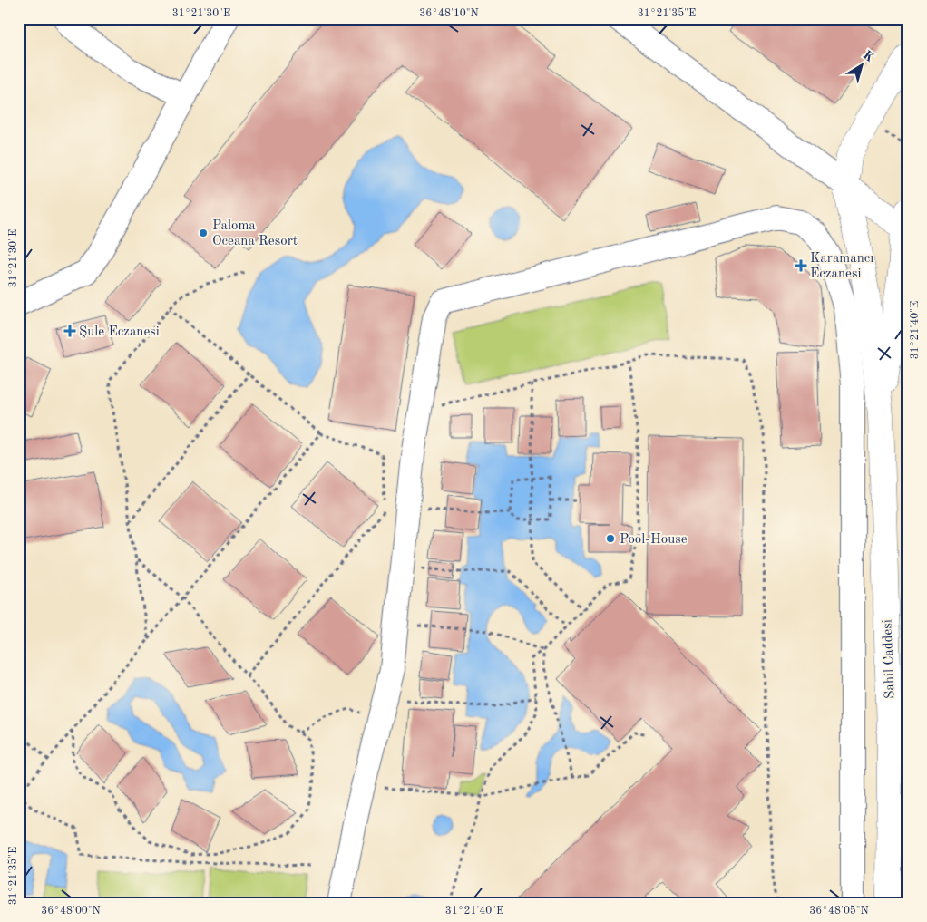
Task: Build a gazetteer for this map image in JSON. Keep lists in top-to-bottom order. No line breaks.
{"streets":{"main road":["Sahil Caddesi"]},"places":{"other":["Paloma Oceana Resort","Pool-House"],"health":["Karamancı Eczanesi","Şule Eczanesi"]},"north":"top right","coordinates":["31°21'30\"E","36°48'10\"N","31°21'35\"E","31°21'40\"E","36°48'00\"N","36°48'05\"N"]}
